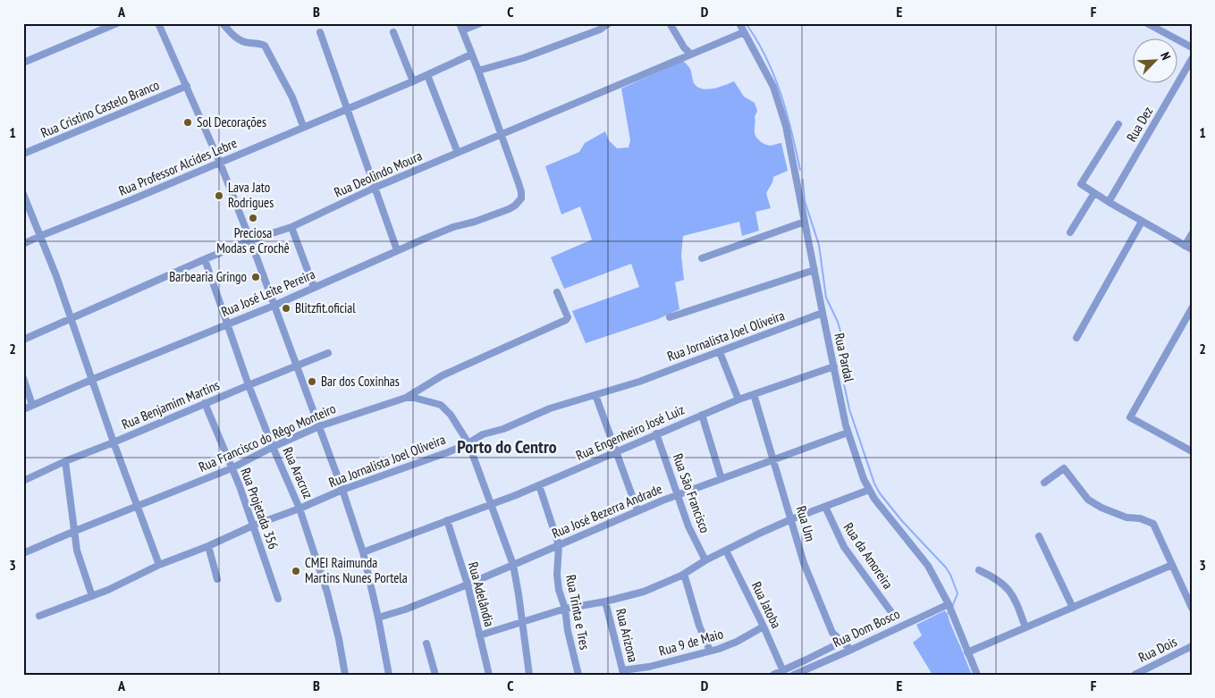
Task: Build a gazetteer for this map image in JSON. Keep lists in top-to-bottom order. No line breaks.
{"streets":{"street":["Rua Cristino Castelo Branco","Rua Dez","Rua Professor Alcides Lebre","Rua Deolindo Moura","Rua José Leite Pereira","Rua Jornalista Joel Oliveira","Rua Pardal","Rua Benjamim Martins","Rua Engenheiro José Luiz","Rua Francisco do Rêgo Monteiro","Rua Aracruz","Rua São Francisco","Rua Projetada 356","Rua José Bezerra Andrade","Rua Um","Rua da Amoreira","Rua Adelândia","Rua Jatoba","Rua Trinta e Tres","Rua Dom Bosco","Rua Arizona","Rua 9 de Maio","Rua Dois"]},"crossings":[["Rua Deolindo Moura","Rua José Leite Pereira"],["Rua Deolindo Moura","Rua Pardal"],["Rua Deolindo Moura","Rua Aracruz"],["Rua José Leite Pereira","Rua Aracruz"],["Rua Jornalista Joel Oliveira","Rua Pardal"],["Rua Jornalista Joel Oliveira","Rua Aracruz"],["Rua Jornalista Joel Oliveira","Rua Projetada 356"],["Rua Pardal","Rua Engenheiro José Luiz"],["Rua Pardal","Rua José Bezerra Andrade"],["Rua Pardal","Rua Dom Bosco"],["Rua Benjamim Martins","Rua Aracruz"],["Rua Benjamim Martins","Rua Projetada 356"],["Rua Engenheiro José Luiz","Rua São Francisco"],["Rua Engenheiro José Luiz","Rua Um"],["Rua Engenheiro José Luiz","Rua Adelândia"],["Rua Engenheiro José Luiz","Rua Trinta e Tres"],["Rua Francisco do Rêgo Monteiro","Rua Aracruz"],["Rua Francisco do Rêgo Monteiro","Rua Projetada 356"],["Rua São Francisco","Rua José Bezerra Andrade"],["Rua José Bezerra Andrade","Rua Um"],["Rua José Bezerra Andrade","Rua Adelândia"],["Rua José Bezerra Andrade","Rua Trinta e Tres"],["Rua Um","Rua da Amoreira"],["Rua Um","Rua Dom Bosco"],["Rua Jatoba","Rua 9 de Maio"],["Rua Arizona","Rua 9 de Maio"]],"districts":["Porto do Centro"],"places":["Sol Decorações","Lava Jato Rodrigues","Preciosa Modas e Crochê","Barbearia Gringo","Blitzfit.oficial","Bar dos Coxinhas","CMEI Raimunda Martins Nunes Portela"],"north":"top right","grid":{"columns":["A","B","C","D","E","F"],"rows":["1","2","3"]}}
